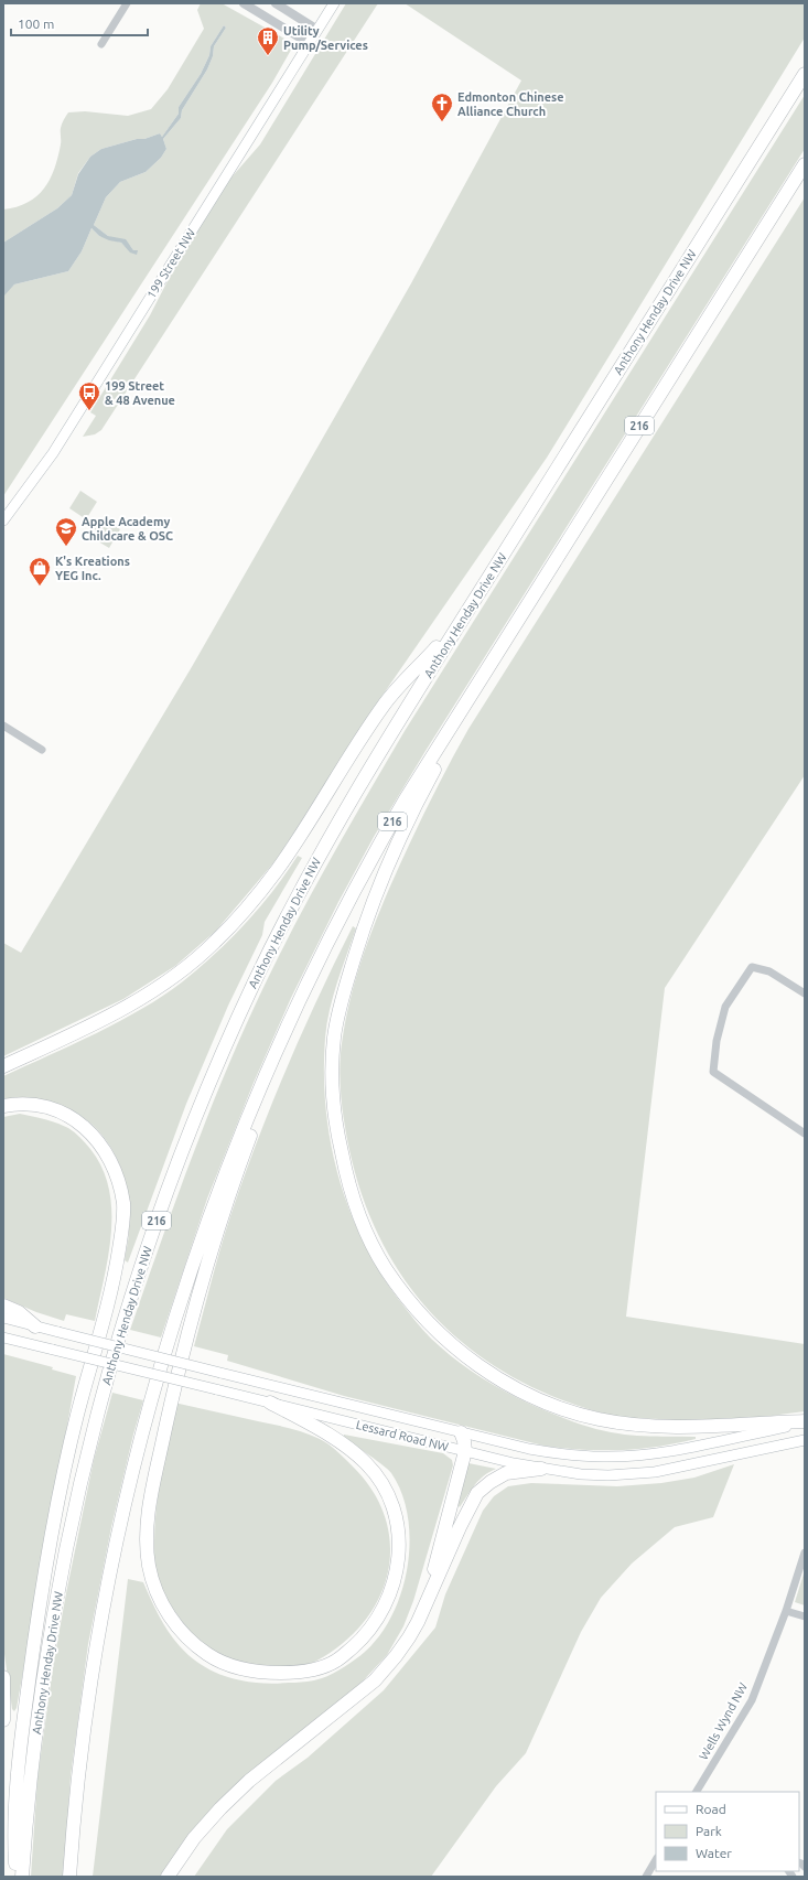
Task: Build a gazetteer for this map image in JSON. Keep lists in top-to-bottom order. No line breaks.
{"streets":{"highway":["Anthony Henday Drive NW","216"],"main road":["199 Street NW","Lessard Road NW"],"street":["Wells Wynd NW"]},"places":{"building":["Utility Pump/Services"],"church":["Edmonton Chinese Alliance Church"],"bus stop":["199 Street & 48 Avenue"],"school or university":["Apple Academy Childcare & OSC"],"shop":["K's Kreations YEG Inc."]},"legend":["Road","Park","Water"],"scale_bar":"100 m"}
